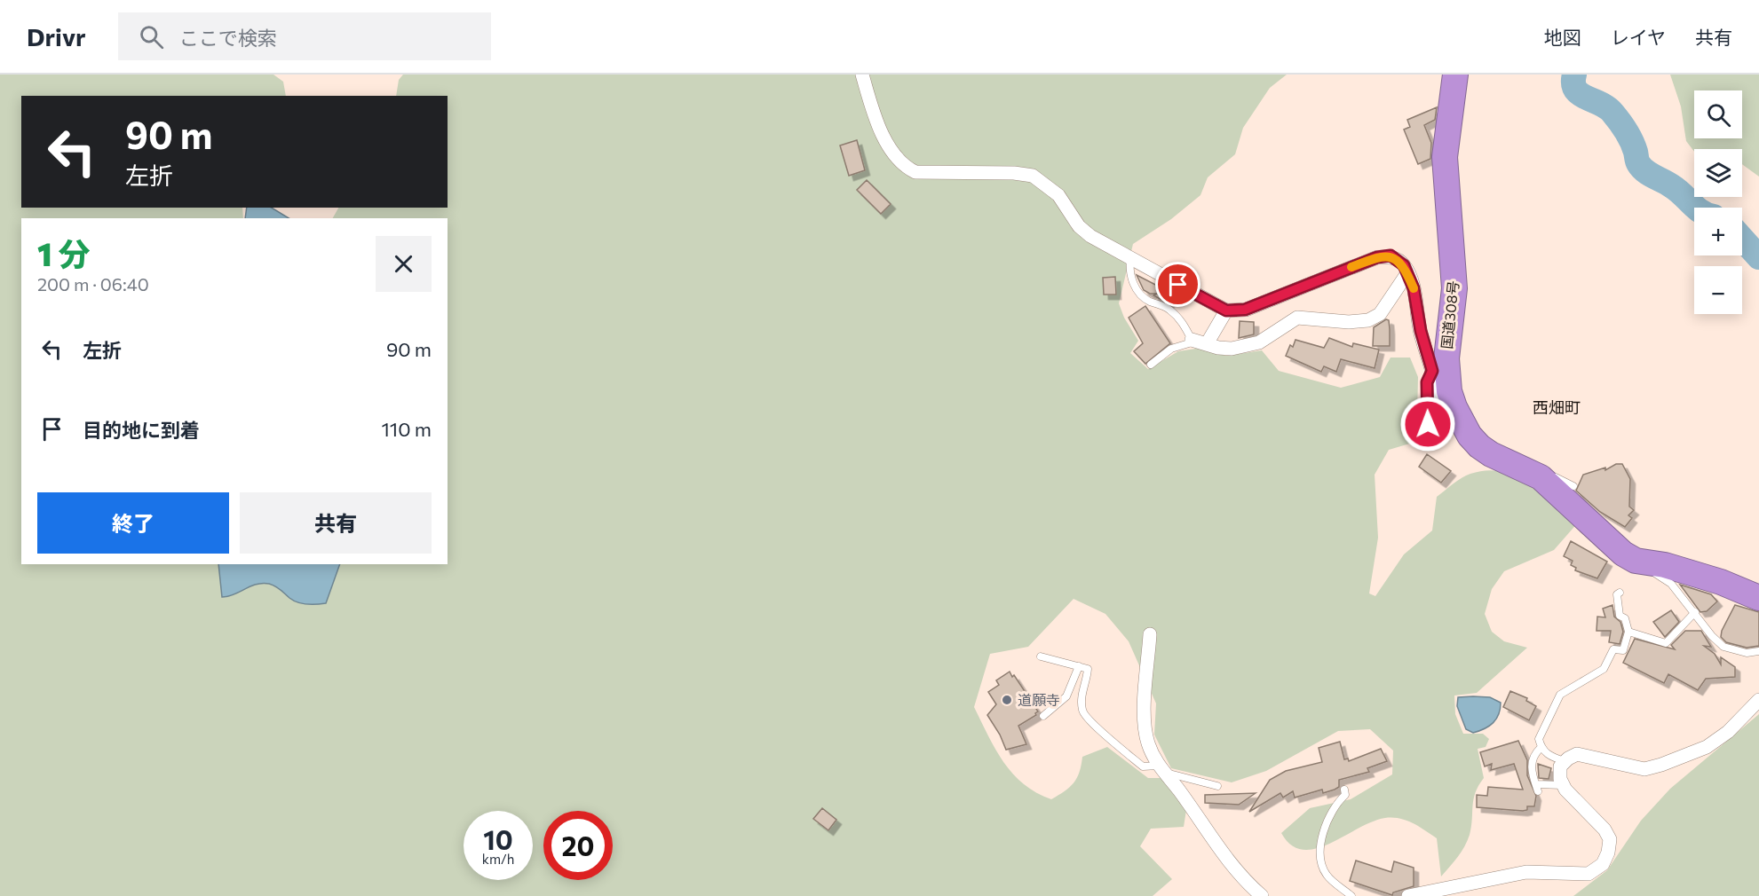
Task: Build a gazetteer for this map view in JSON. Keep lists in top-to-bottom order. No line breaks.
{"streets":{"highway":["国道308号"]},"districts":["西畑町"],"places":["道願寺"],"page":{"header":"Drivr","search":"ここで検索","nav":["地図","レイヤ","共有"],"map_buttons":["+","−"],"turn":["90 m","左折"],"heading":["1 分","200 m · 06:40"],"list":[{"name":"左折","value":"90 m"},{"name":"目的地に到着","value":"110 m"}],"buttons":["終了","共有"],"speed":"10 km/h","limit":"20"}}
